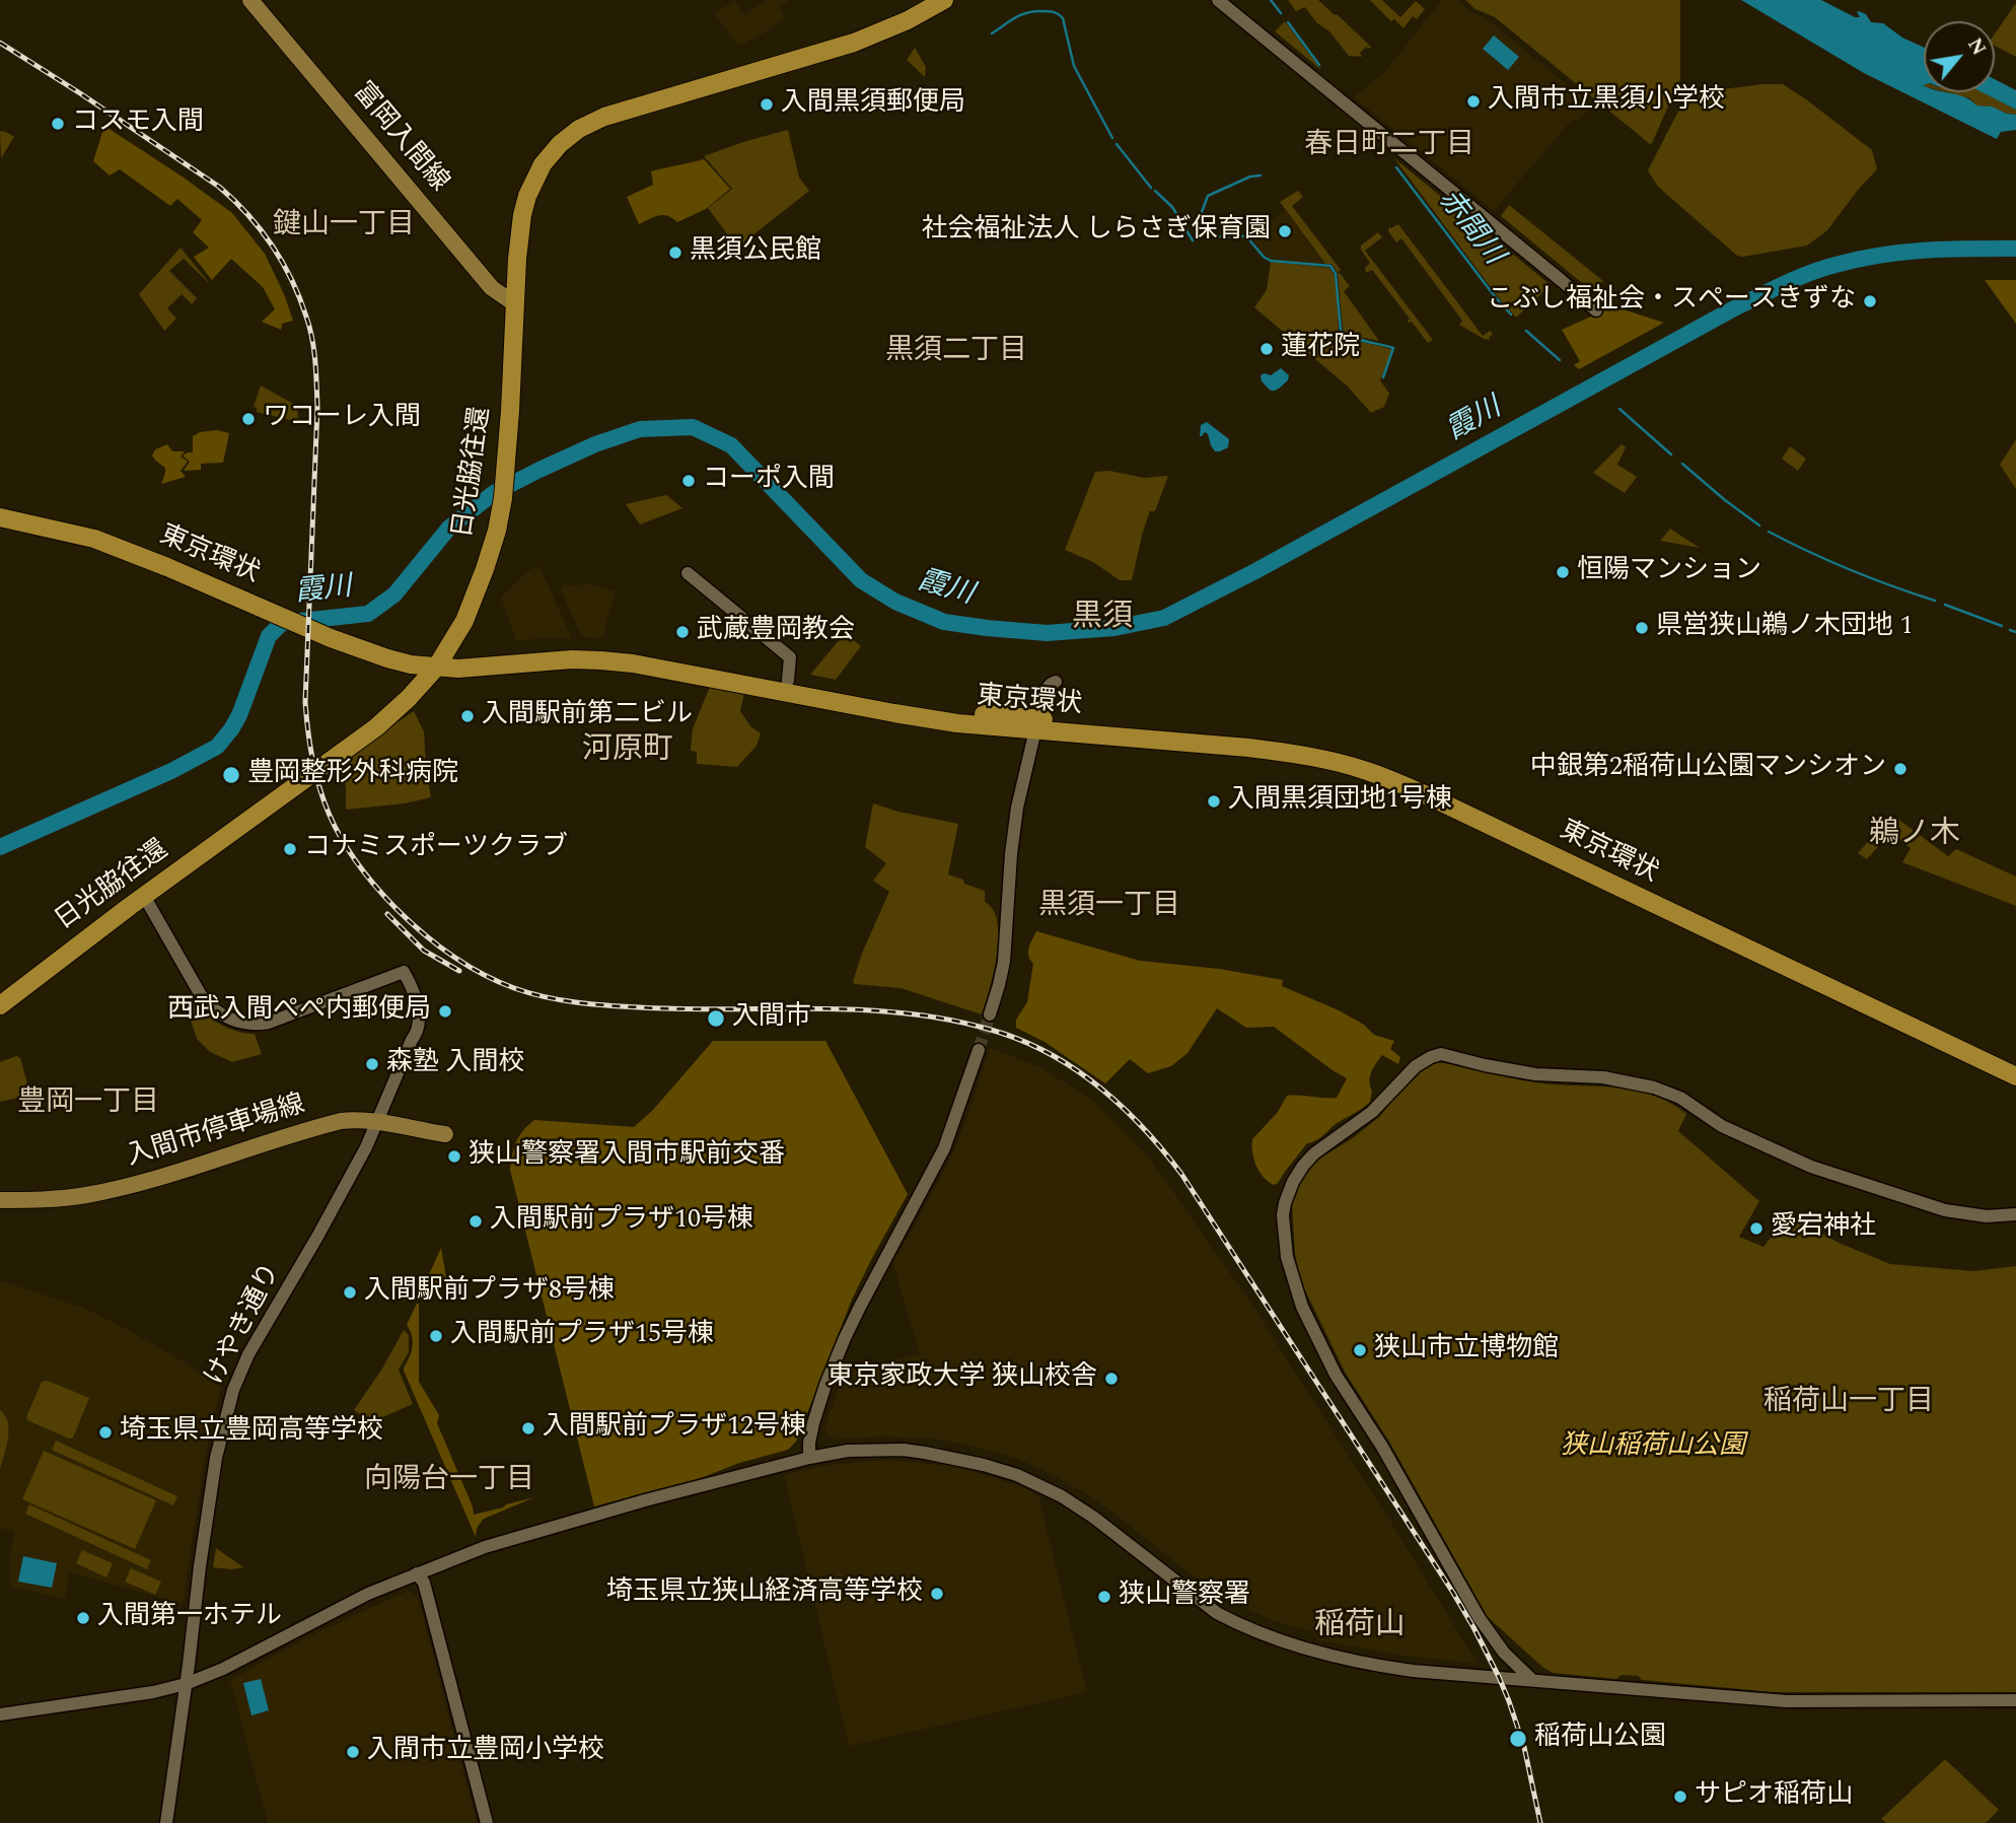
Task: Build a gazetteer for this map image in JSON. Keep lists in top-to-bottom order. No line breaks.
{"streets":{"highway":["日光脇往還","東京環状"],"main road":["富岡入間線","入間市停車場線"],"street":["けやき通り"]},"crossings":[["富岡入間線","日光脇往還"],["日光脇往還","東京環状"],["日光脇往還","けやき通り"],["入間市停車場線","けやき通り"]],"districts":["春日町二丁目","鍵山一丁目","黒須二丁目","黒須","河原町","鵜ノ木","黒須一丁目","豊岡一丁目","稲荷山一丁目","向陽台一丁目","稲荷山"],"water":["赤間川","霞川"],"parks":["狭山稲荷山公園"],"places":["入間市立黒須小学校","入間黒須郵便局","コスモ入間","社会福祉法人 しらさぎ保育園","黒須公民館","こぶし福祉会・スペースきずな","蓮花院","ワコーレ入間","コーポ入間","恒陽マンション","県営狭山鵜ノ木団地 1","武蔵豊岡教会","入間駅前第二ビル","中銀第2稲荷山公園マンシオン","豊岡整形外科病院","入間黒須団地1号棟","コナミスポーツクラブ","西武入間ぺぺ内郵便局","入間市","森塾 入間校","狭山警察署入間市駅前交番","入間駅前プラザ10号棟","愛宕神社","入間駅前プラザ8号棟","入間駅前プラザ15号棟","狭山市立博物館","東京家政大学 狭山校舎","入間駅前プラザ12号棟","埼玉県立豊岡高等学校","埼玉県立狭山経済高等学校","狭山警察署","入間第一ホテル","稲荷山公園","入間市立豊岡小学校","サピオ稲荷山"],"north":"top right"}
